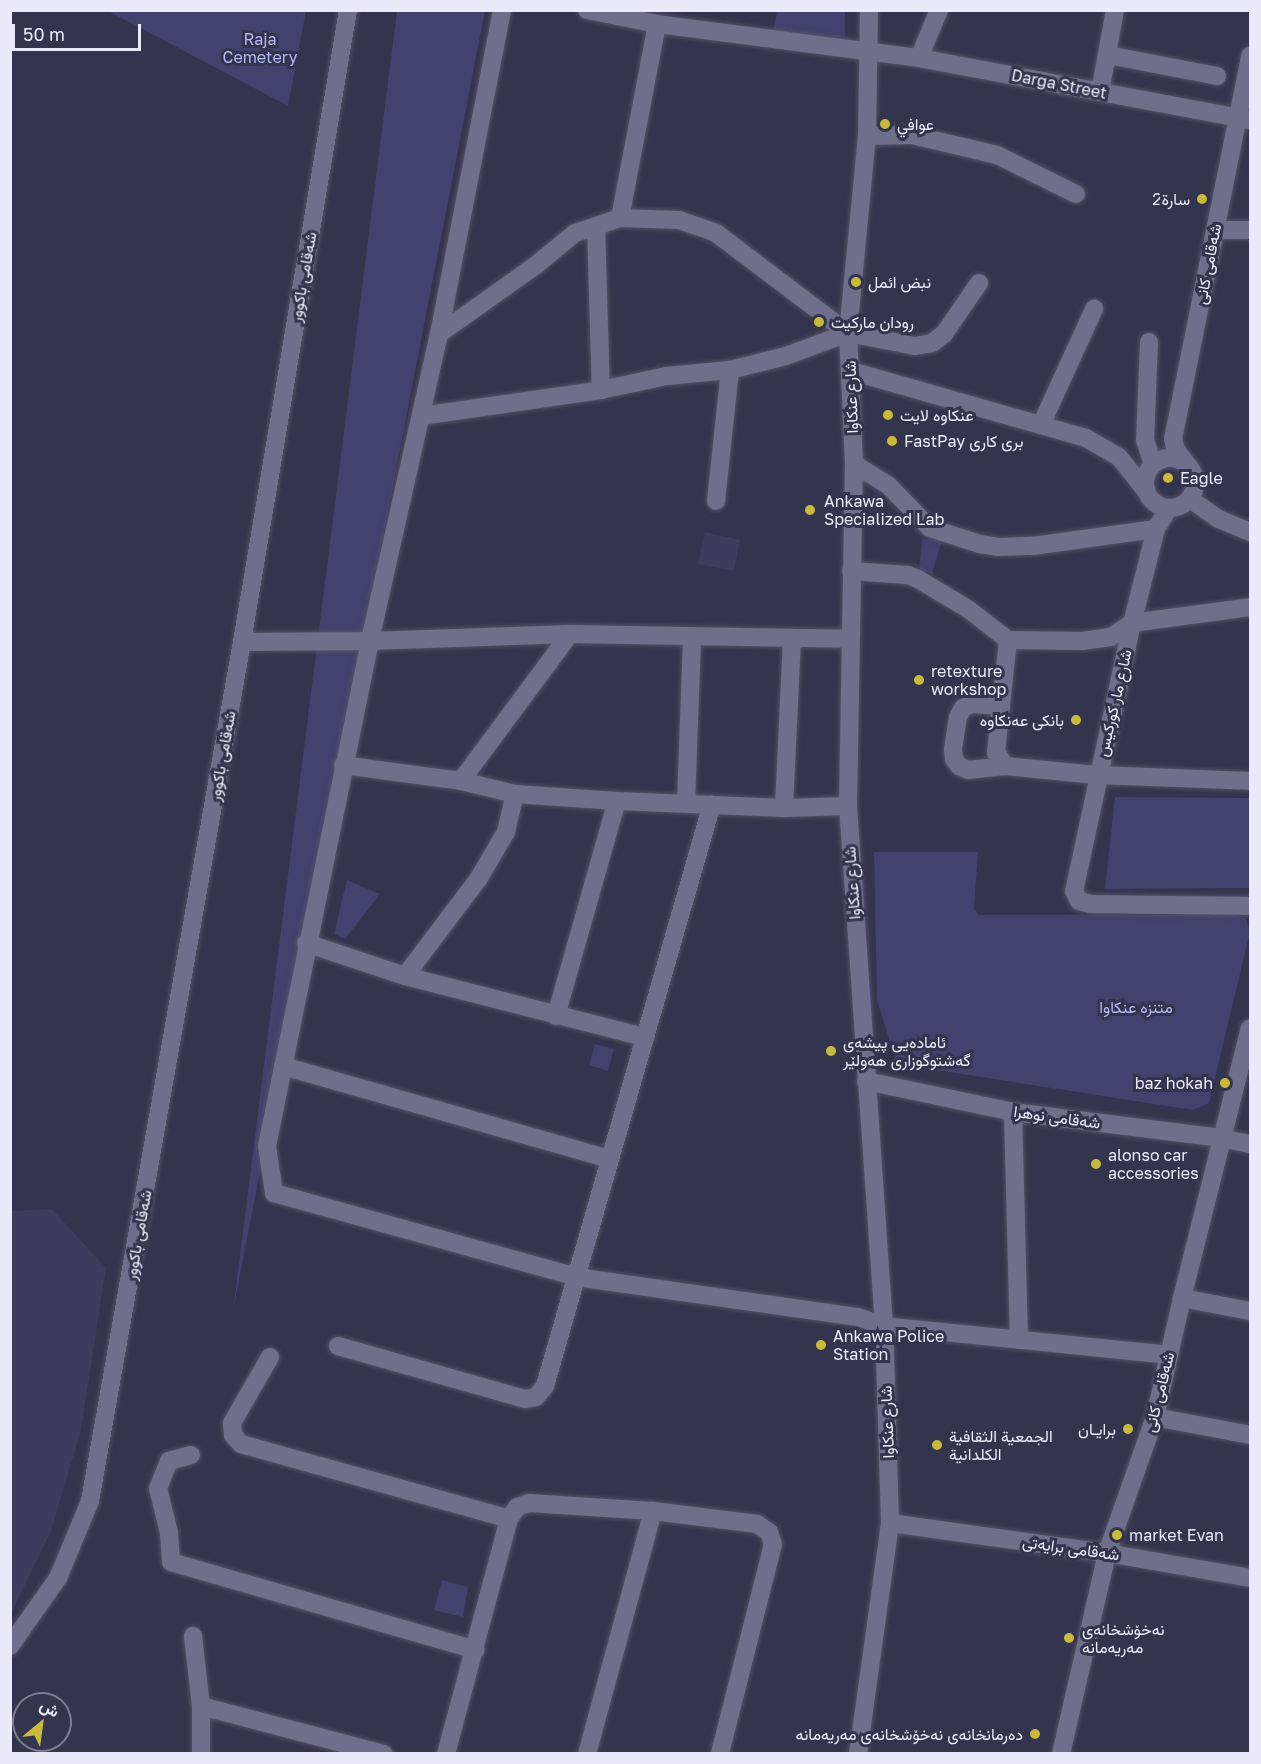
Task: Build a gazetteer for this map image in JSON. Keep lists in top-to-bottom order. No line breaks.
{"streets":{"street":["Darga Street","شەقامی کانی","شەقامی باکوور","شارع عنكاوا","شارع مار كوركيس","شەقامی نوهرا","شەقامی برایەتی"]},"crossings":[["Darga Street","شەقامی کانی"],["Darga Street","شارع عنكاوا"],["شەقامی کانی","شارع مار كوركيس"],["شەقامی کانی","شەقامی نوهرا"],["شەقامی کانی","شەقامی برایەتی"],["شارع عنكاوا","شەقامی نوهرا"],["شارع عنكاوا","شەقامی برایەتی"]],"parks":["Raja Cemetery","متنزه عنكاوا"],"places":["عوافي","سارة2","نبض ائمل","رودان ماركيت","عنكاوه لايت","FastPay بری كاری","Eagle","Ankawa Specialized Lab","retexture workshop","بانکی عەنکاوە","ئاماده‌یی پیشه‌ی گه‌شتوگوزاری هه‌ولێر","baz hokah","alonso car accessories","Ankawa Police Station","برایـان","الجمعية الثقافية الكلدانية","market Evan","نەخۆشخانەی مەریەمانە","دەرمانخانەی نەخۆشخانەی مەریەمانە"],"scale_bar":"50 m","north":"top right"}
